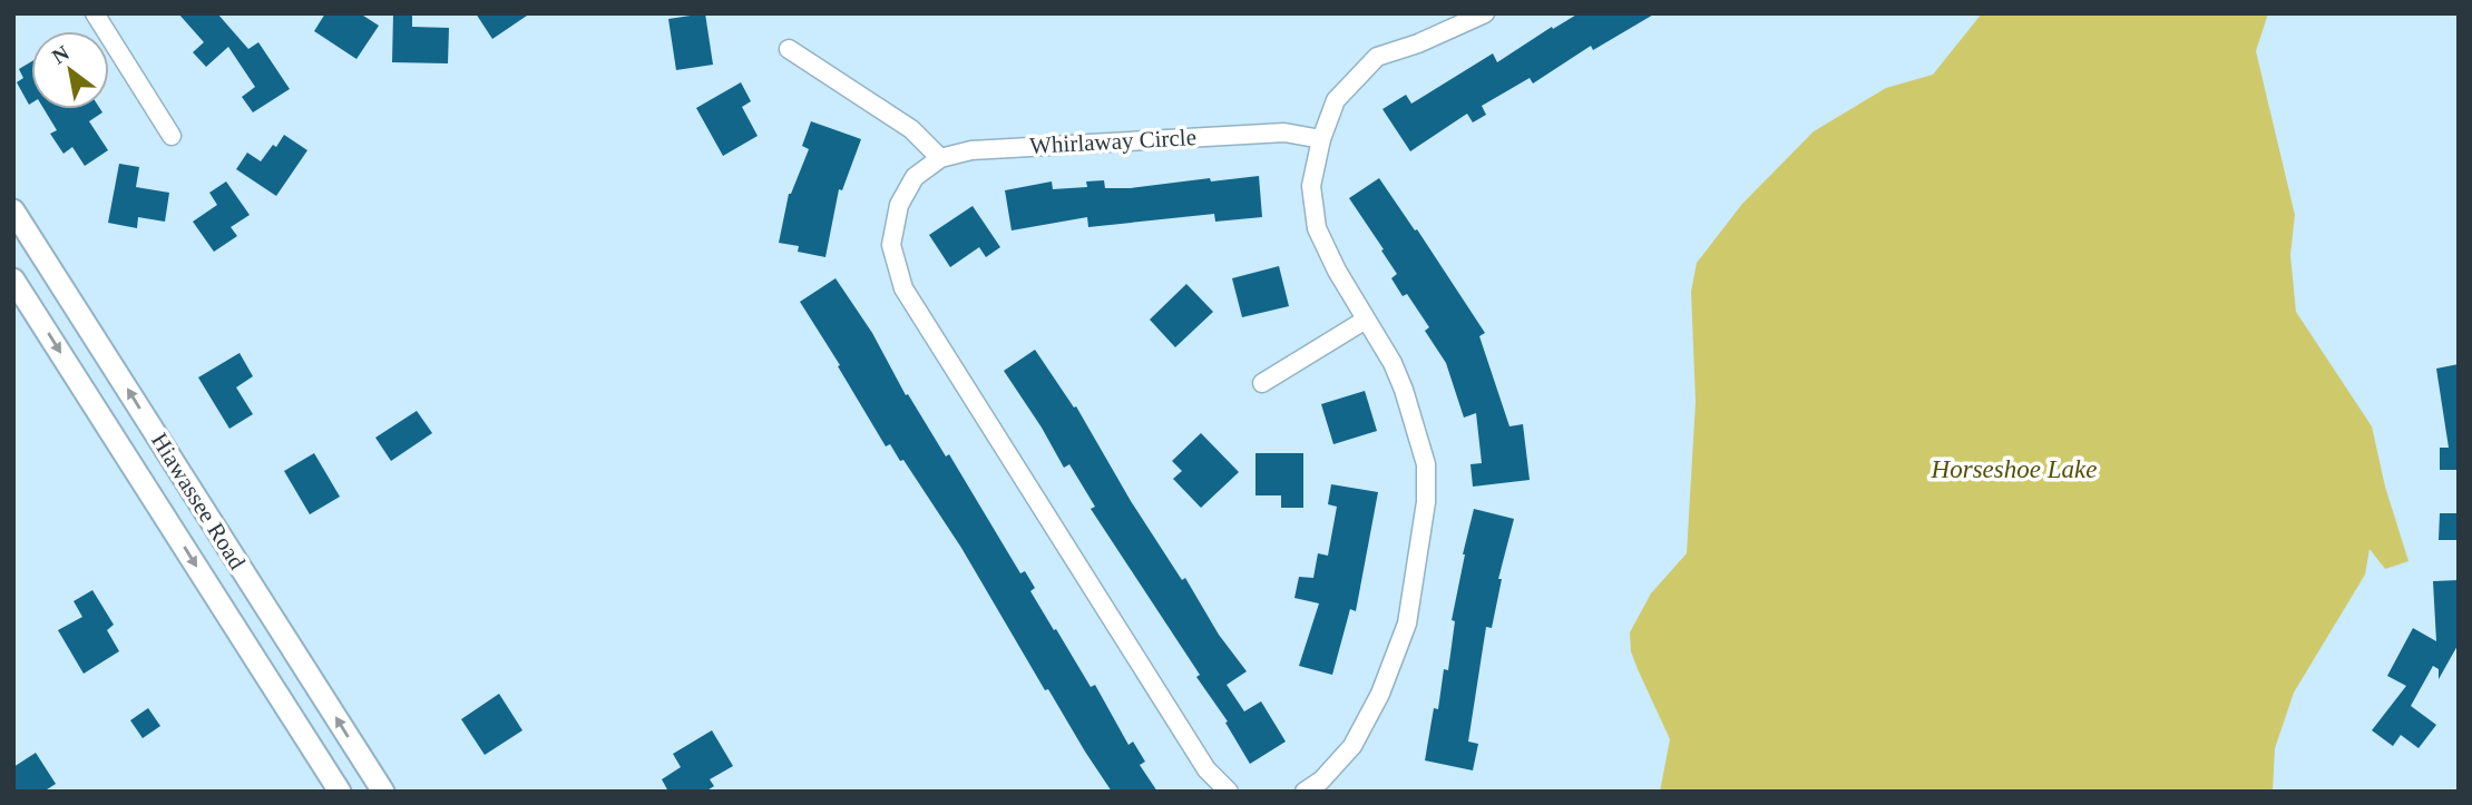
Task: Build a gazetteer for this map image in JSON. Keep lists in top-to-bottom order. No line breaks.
{"streets":{"street":["Whirlaway Circle","Hiawassee Road"]},"water":["Horseshoe Lake"],"north":"top left"}
